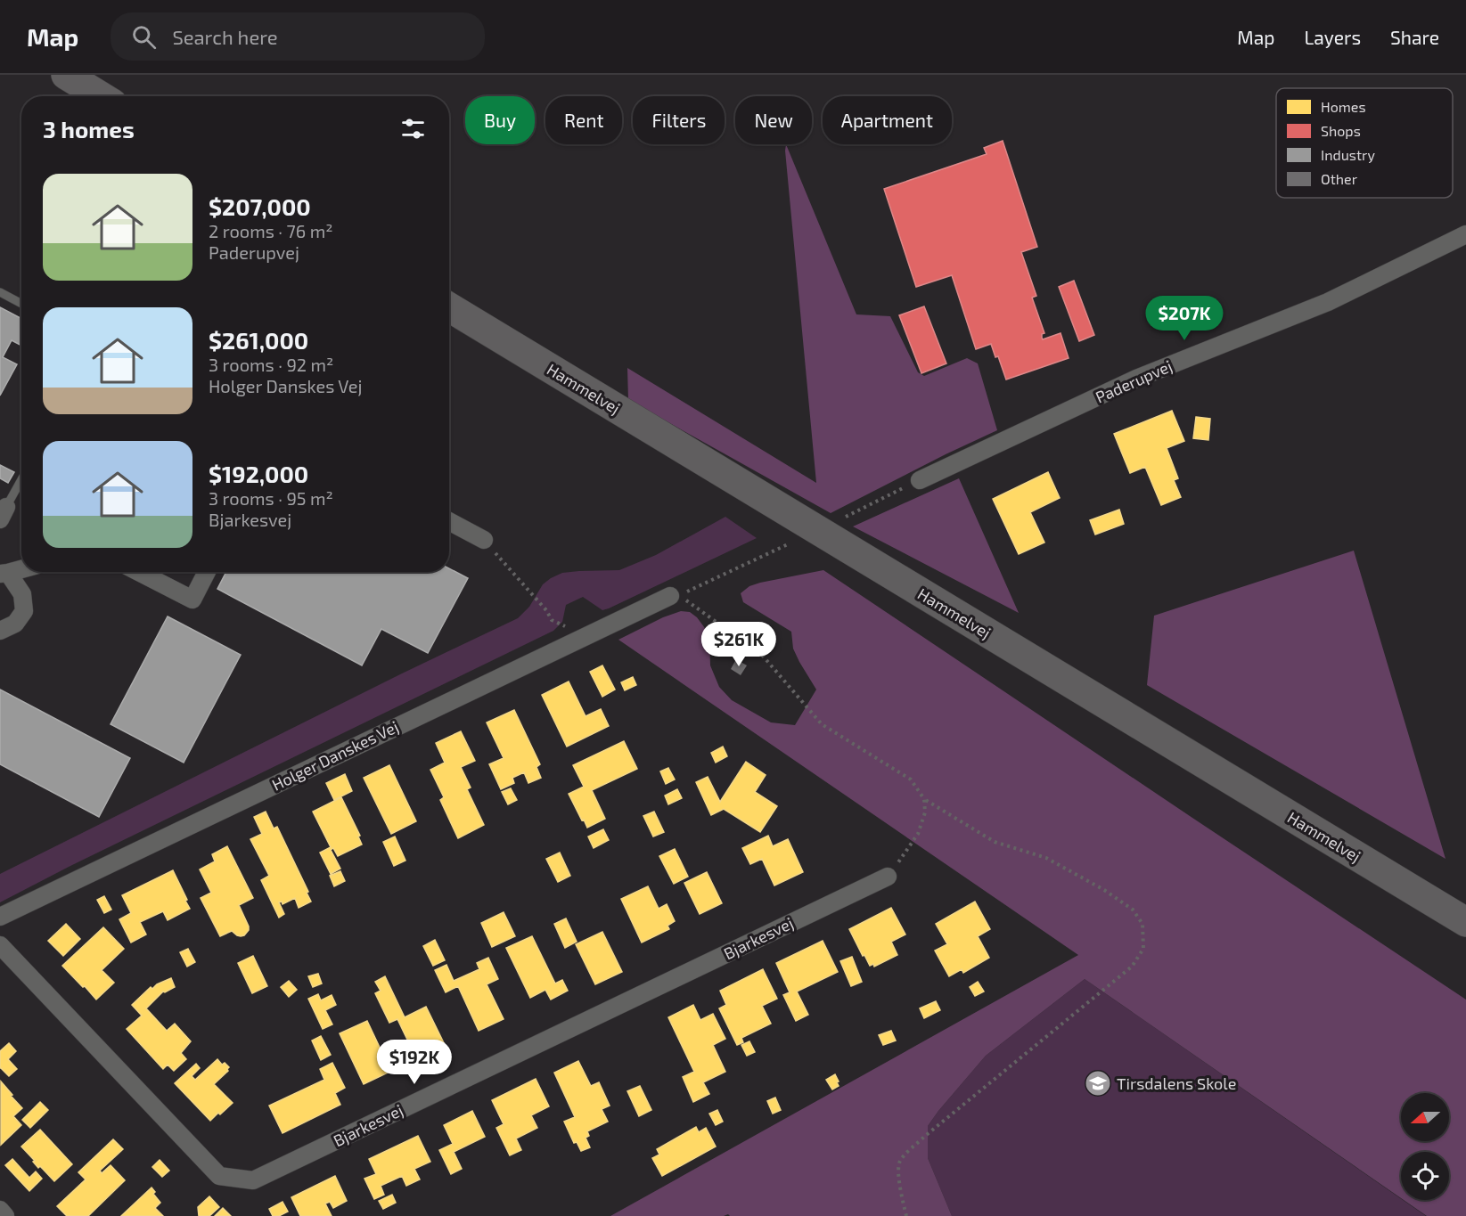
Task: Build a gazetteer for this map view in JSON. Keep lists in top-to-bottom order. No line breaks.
{"streets":{"highway":["Hammelvej"],"street":["Paderupvej","Holger Danskes Vej","Bjarkesvej"]},"places":{"school or university":["Tirsdalens Skole"]},"legend":["Homes","Shops","Industry","Other"],"north":"left","page":{"header":"Map","search":"Search here","nav":["Map","Layers","Share"],"chip":["Buy","Rent","Filters","New","Apartment"],"heading":"3 homes","list":[{"name":"$207,000","note":"2 rooms · 76 m² · Paderupvej"},{"name":"$261,000","note":"3 rooms · 92 m² · Holger Danskes Vej"},{"name":"$192,000","note":"3 rooms · 95 m² · Bjarkesvej"}],"price":["$207K","$261K","$192K"]}}
